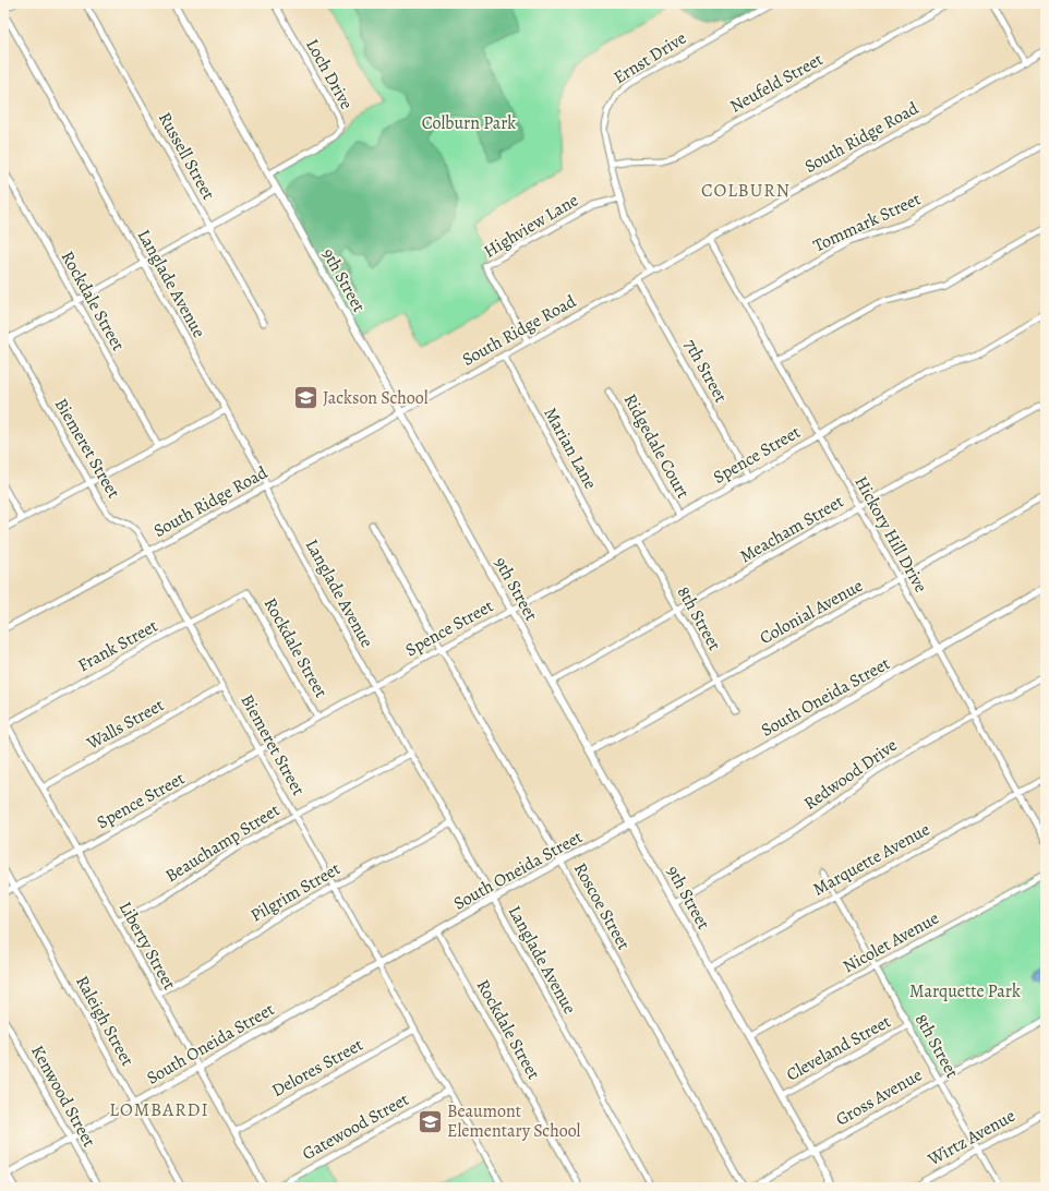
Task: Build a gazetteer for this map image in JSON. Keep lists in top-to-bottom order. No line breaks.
{"streets":{"street":["Ernst Drive","Loch Drive","Neufeld Street","South Ridge Road","Russell Street","Tommark Street","Highview Lane","9th Street","Langlade Avenue","Rockdale Street","7th Street","Ridgedale Court","Biemeret Street","Marian Lane","Spence Street","Meacham Street","Hickory Hill Drive","Colonial Avenue","8th Street","Frank Street","South Oneida Street","Walls Street","Redwood Drive","Beauchamp Street","Marquette Avenue","Pilgrim Street","Roscoe Street","Nicolet Avenue","Liberty Street","Raleigh Street","Cleveland Street","Delores Street","Kenwood Street","Gross Avenue","Gatewood Street","Wirtz Avenue"]},"crossings":[["Ernst Drive","Neufeld Street"],["Ernst Drive","South Ridge Road"],["Ernst Drive","Highview Lane"],["Loch Drive","9th Street"],["South Ridge Road","Highview Lane"],["South Ridge Road","9th Street"],["South Ridge Road","Langlade Avenue"],["South Ridge Road","7th Street"],["South Ridge Road","Biemeret Street"],["South Ridge Road","Marian Lane"],["South Ridge Road","Hickory Hill Drive"],["Tommark Street","Hickory Hill Drive"],["9th Street","Spence Street"],["9th Street","Meacham Street"],["9th Street","Colonial Avenue"],["9th Street","South Oneida Street"],["9th Street","Redwood Drive"],["9th Street","Marquette Avenue"],["9th Street","Nicolet Avenue"],["9th Street","Cleveland Street"],["9th Street","Gross Avenue"],["Langlade Avenue","Spence Street"],["Langlade Avenue","South Oneida Street"],["Langlade Avenue","Beauchamp Street"],["Langlade Avenue","Pilgrim Street"],["Rockdale Street","Spence Street"],["Rockdale Street","Frank Street"],["Rockdale Street","South Oneida Street"],["7th Street","Spence Street"],["Ridgedale Court","Spence Street"],["Biemeret Street","Spence Street"],["Biemeret Street","Frank Street"],["Biemeret Street","South Oneida Street"],["Biemeret Street","Walls Street"],["Biemeret Street","Beauchamp Street"],["Biemeret Street","Pilgrim Street"],["Biemeret Street","Delores Street"],["Biemeret Street","Gatewood Street"],["Marian Lane","Spence Street"],["Spence Street","Hickory Hill Drive"],["Spence Street","8th Street"],["Spence Street","Roscoe Street"],["Spence Street","Liberty Street"],["Spence Street","Raleigh Street"],["Meacham Street","Hickory Hill Drive"],["Meacham Street","8th Street"],["Hickory Hill Drive","Colonial Avenue"],["Hickory Hill Drive","South Oneida Street"],["Hickory Hill Drive","Redwood Drive"],["Hickory Hill Drive","Marquette Avenue"],["Colonial Avenue","8th Street"],["8th Street","Marquette Avenue"],["8th Street","Nicolet Avenue"],["8th Street","Cleveland Street"],["8th Street","Gross Avenue"],["8th Street","Wirtz Avenue"],["Frank Street","Liberty Street"],["South Oneida Street","Roscoe Street"],["South Oneida Street","Liberty Street"],["South Oneida Street","Raleigh Street"],["South Oneida Street","Kenwood Street"],["Walls Street","Liberty Street"],["Beauchamp Street","Liberty Street"],["Pilgrim Street","Liberty Street"],["Liberty Street","Delores Street"]],"districts":["COLBURN","LOMBARDI"],"parks":["Colburn Park","Marquette Park"],"places":{"school or university":["Jackson School","Beaumont Elementary School"]}}
